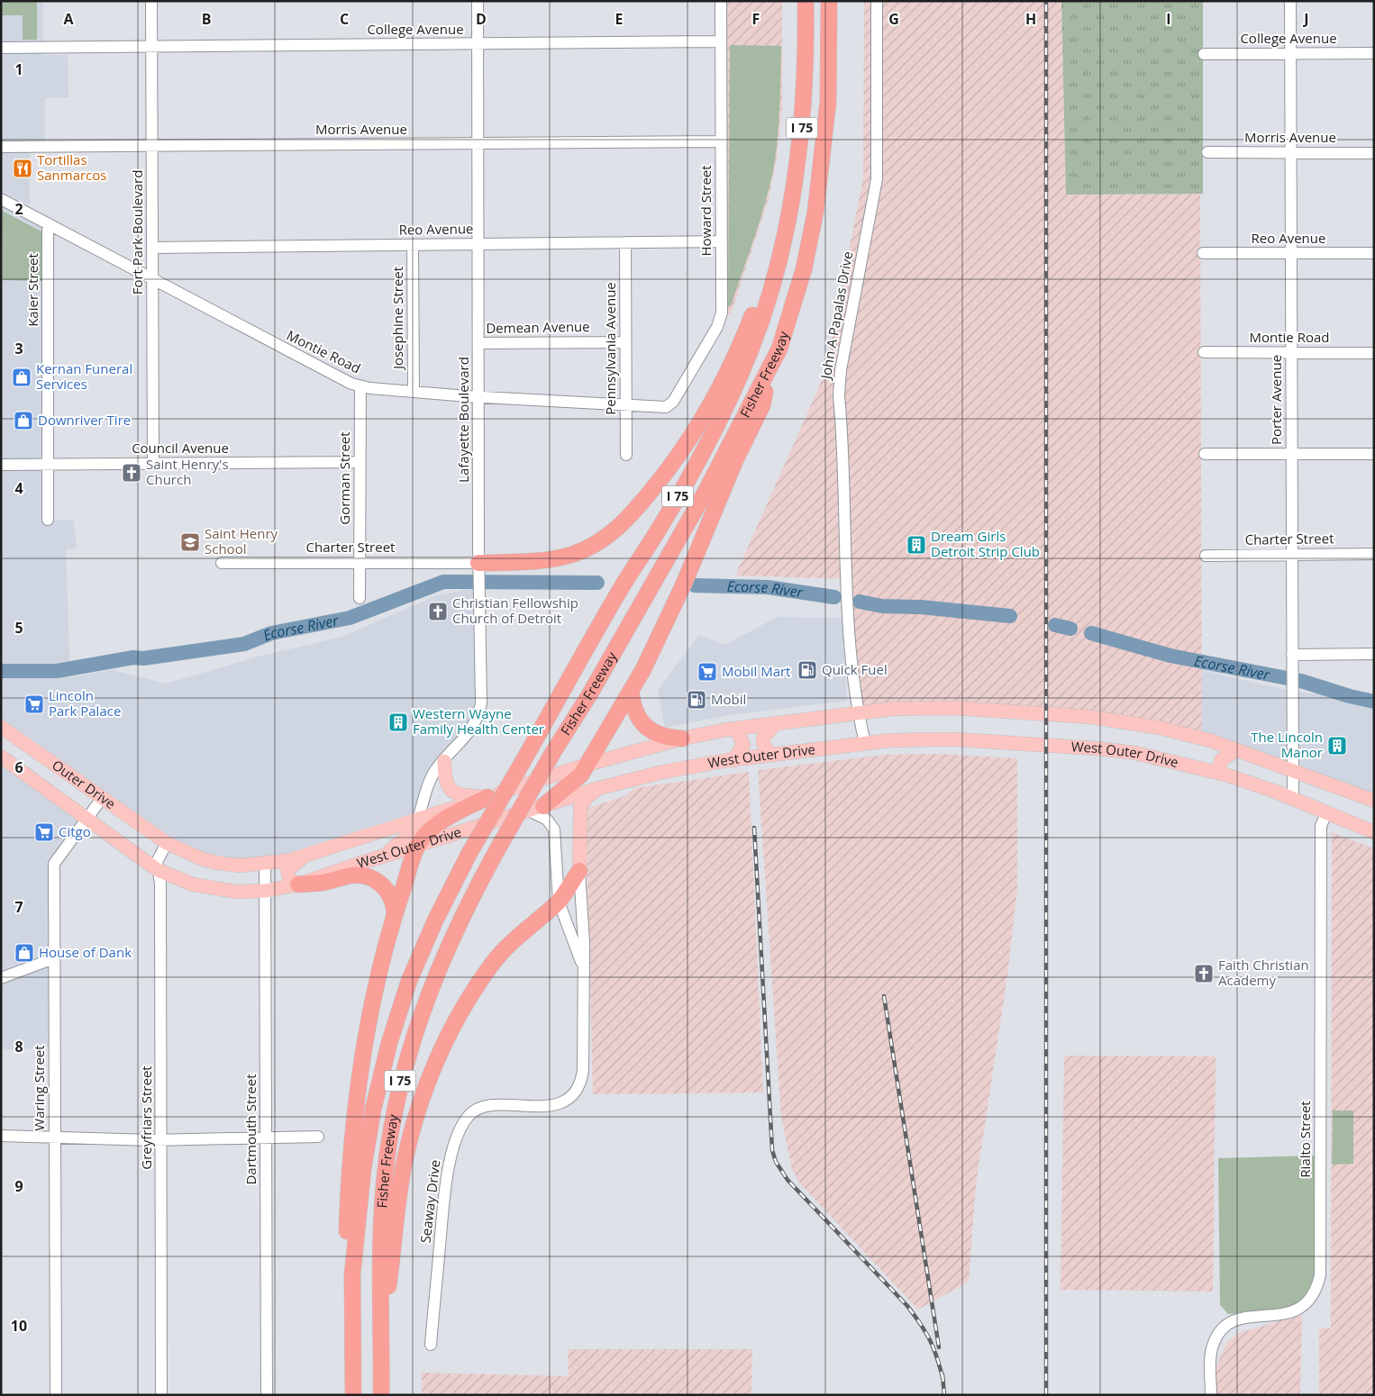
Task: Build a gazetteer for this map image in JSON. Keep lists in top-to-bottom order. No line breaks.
{"streets":{"highway":["I 75","Fisher Freeway"],"main road":["West Outer Drive","Outer Drive"],"street":["College Avenue","Morris Avenue","Howard Street","Reo Avenue","Fort Park Boulevard","Kaier Street","John A Papalas Drive","Josephine Street","Demean Avenue","Montie Road","Pennsylvania Avenue","Porter Avenue","Lafayette Boulevard","Council Avenue","Gorman Street","Charter Street","Waring Street","Greyfriars Street","Dartmouth Street","Rialto Street","Seaway Drive"]},"crossings":[["College Avenue","Howard Street"],["College Avenue","Fort Park Boulevard"],["College Avenue","Porter Avenue"],["College Avenue","Lafayette Boulevard"],["Morris Avenue","Howard Street"],["Morris Avenue","Fort Park Boulevard"],["Morris Avenue","Porter Avenue"],["Morris Avenue","Lafayette Boulevard"],["Howard Street","Reo Avenue"],["Howard Street","Montie Road"],["Reo Avenue","Fort Park Boulevard"],["Reo Avenue","Josephine Street"],["Reo Avenue","Pennsylvania Avenue"],["Reo Avenue","Porter Avenue"],["Reo Avenue","Lafayette Boulevard"],["Fort Park Boulevard","Montie Road"],["Fort Park Boulevard","Council Avenue"],["Kaier Street","Montie Road"],["Kaier Street","Council Avenue"],["John A Papalas Drive","West Outer Drive"],["Josephine Street","Montie Road"],["Demean Avenue","Pennsylvania Avenue"],["Demean Avenue","Lafayette Boulevard"],["Montie Road","Pennsylvania Avenue"],["Montie Road","Porter Avenue"],["Montie Road","Lafayette Boulevard"],["Montie Road","Gorman Street"],["Porter Avenue","Charter Street"],["Porter Avenue","West Outer Drive"],["Lafayette Boulevard","Charter Street"],["Lafayette Boulevard","West Outer Drive"],["Council Avenue","Gorman Street"],["Gorman Street","Charter Street"],["West Outer Drive","Outer Drive"],["West Outer Drive","Waring Street"],["West Outer Drive","Greyfriars Street"],["West Outer Drive","Dartmouth Street"],["West Outer Drive","Rialto Street"],["West Outer Drive","Seaway Drive"],["Outer Drive","Waring Street"],["Outer Drive","Greyfriars Street"]],"water":["Ecorse River"],"places":{"restaurant":["Tortillas Sanmarcos"],"shop":["Kernan Funeral Services","Downriver Tire","House of Dank"],"church":["Saint Henry's Church","Christian Fellowship Church of Detroit","Faith Christian Academy"],"school or university":["Saint Henry School"],"building":["Dream Girls Detroit Strip Club","Western Wayne Family Health Center","The Lincoln Manor"],"fuel station":["Quick Fuel","Mobil"],"supermarket":["Mobil Mart","Lincoln Park Palace","Citgo"]},"grid":{"columns":["A","B","C","D","E","F","G","H","I","J"],"rows":["1","2","3","4","5","6","7","8","9","10"]}}
